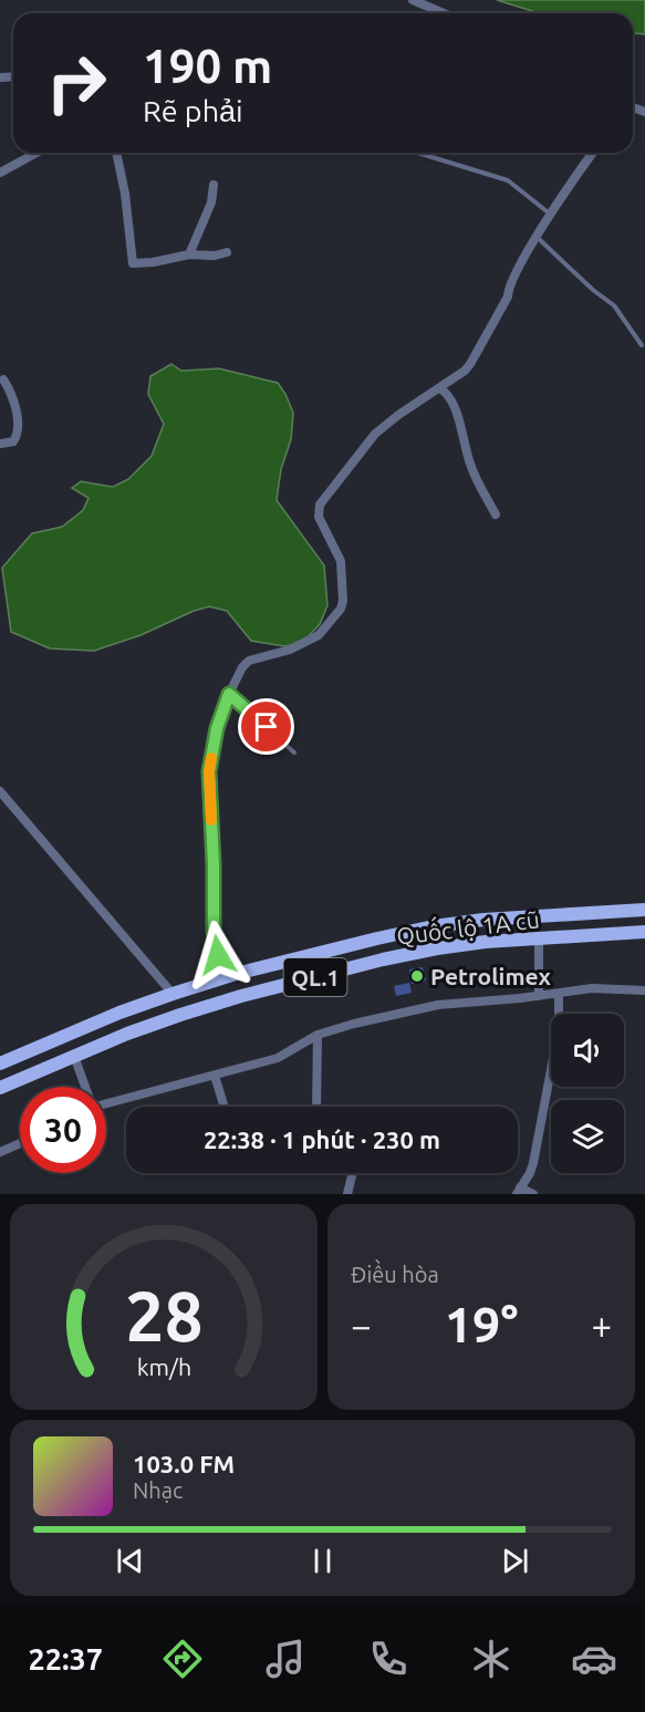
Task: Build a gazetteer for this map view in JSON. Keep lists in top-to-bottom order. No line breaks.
{"streets":{"main road":["Quốc lộ 1A cũ","QL.1"]},"places":["Petrolimex"],"page":{"turn":["190 m","Rẽ phải"],"limit":"30","trip":"22:38 · 1 phút · 230 m","tile":"Điều hòa","heat":["−","19°","+"],"song":["103.0 FM","Nhạc"],"tabs":"22:37","gauge":["28","km/h"]}}
